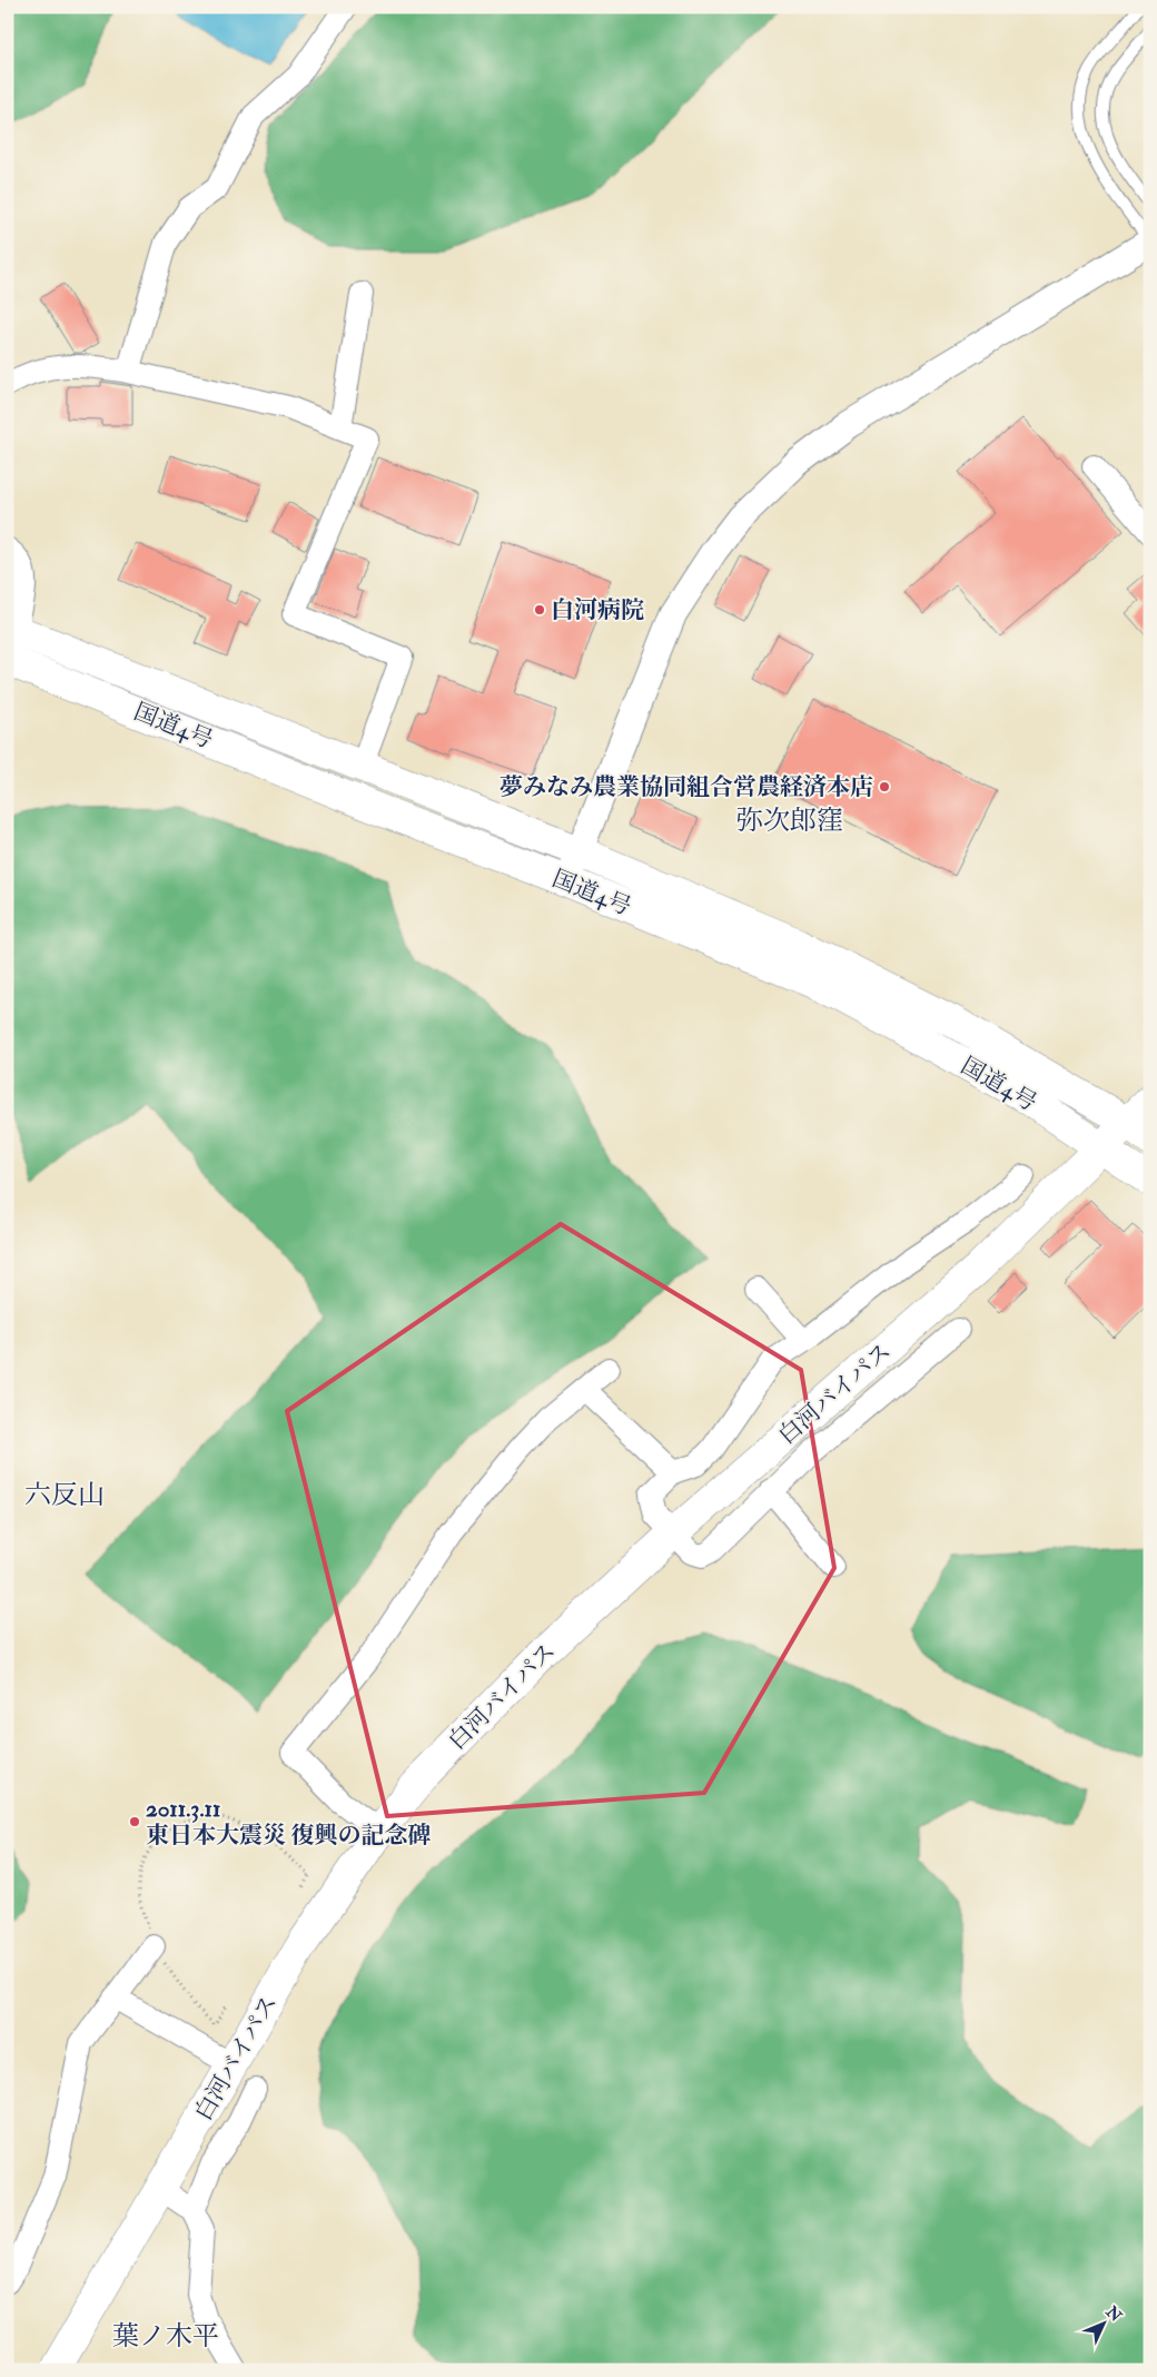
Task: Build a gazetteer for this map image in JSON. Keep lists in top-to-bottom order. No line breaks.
{"streets":{"highway":["国道4号","白河バイパス"]},"crossings":[["国道4号","白河バイパス"]],"districts":["弥次郎窪","六反山","葉ノ木平"],"places":["白河病院","夢みなみ農業協同組合営農経済本店","2011.3.11 東日本大震災 復興の記念碑"],"north":"top right"}
